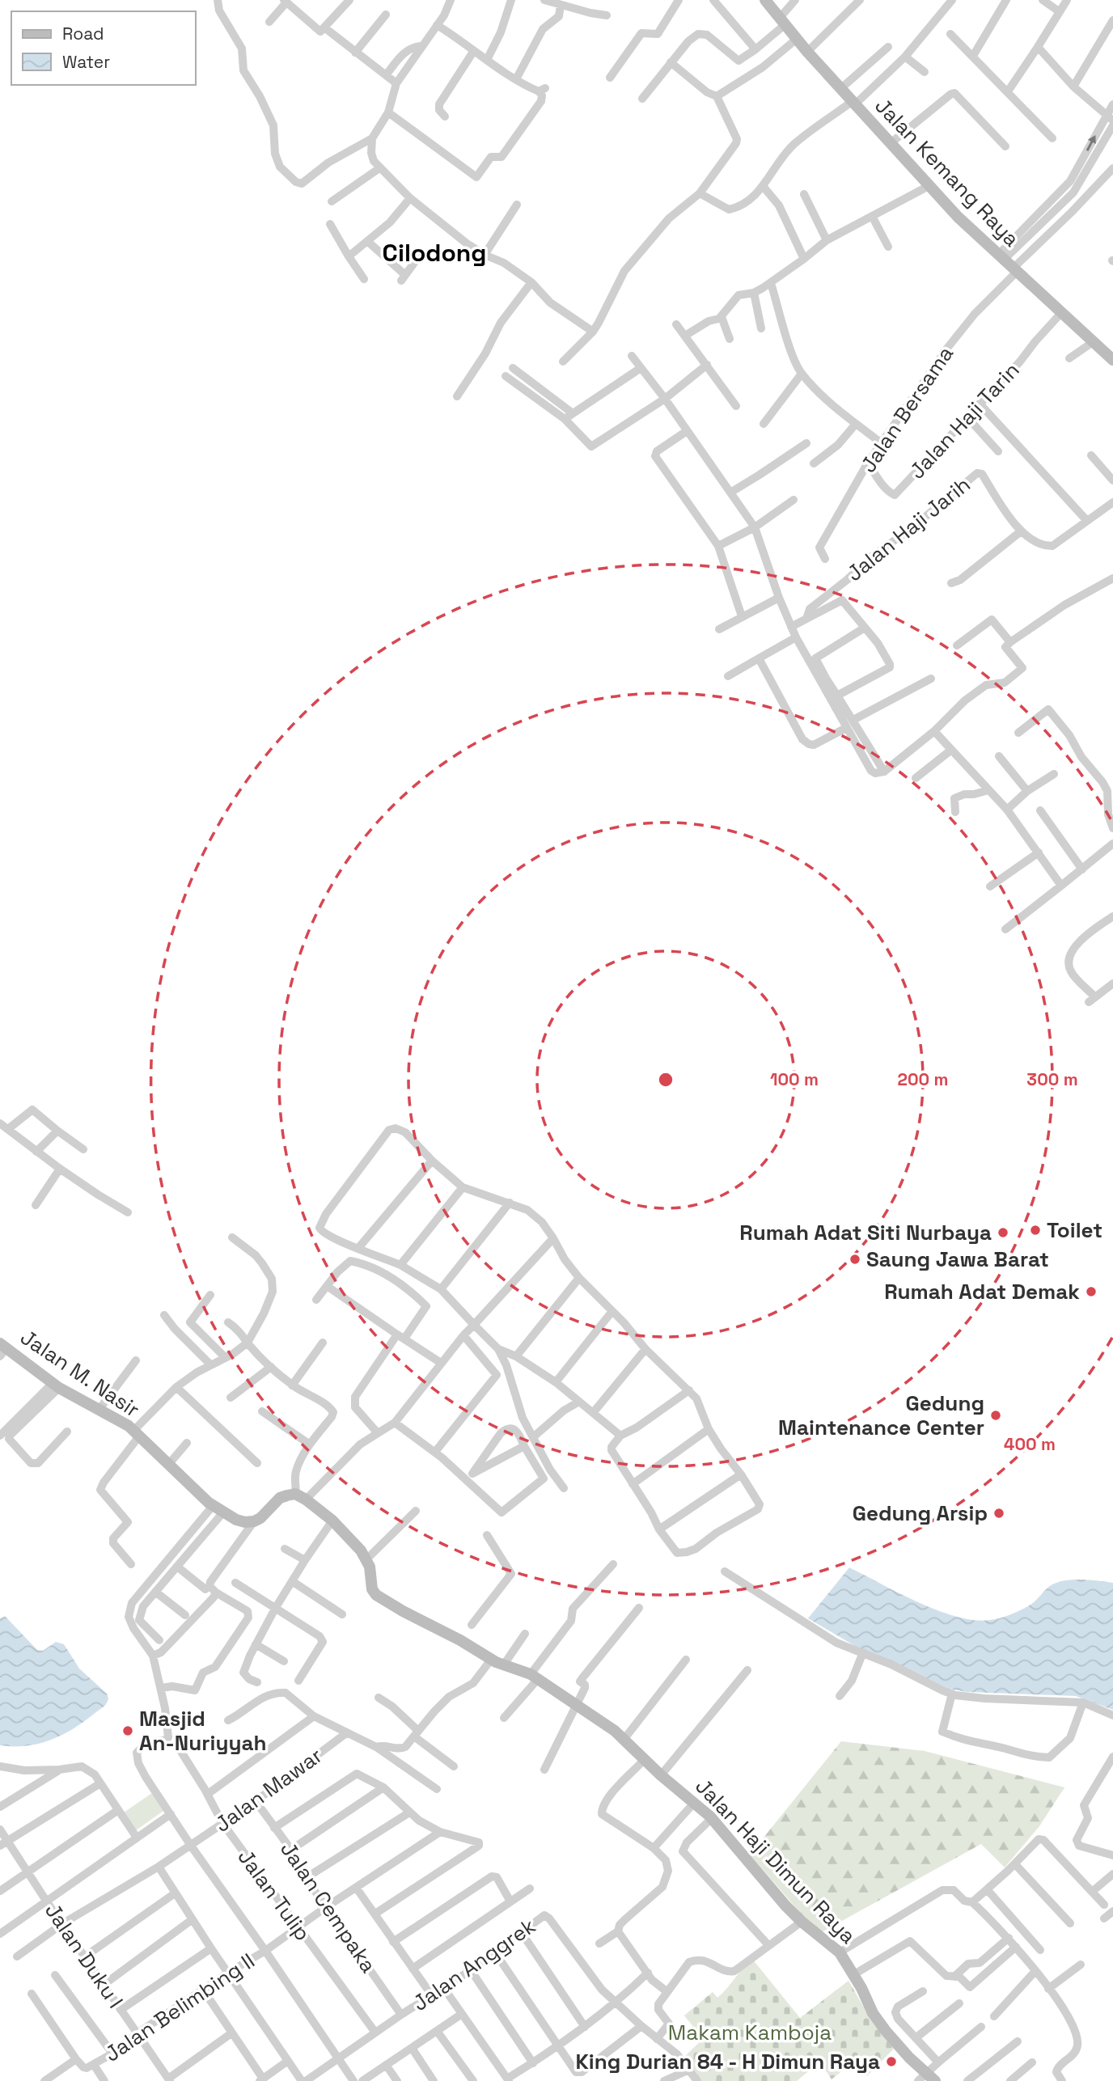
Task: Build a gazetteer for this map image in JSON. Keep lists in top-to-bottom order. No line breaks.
{"streets":{"street":["Jalan Kemang Raya","Jalan Bersama","Jalan Haji Tarin","Jalan Haji Jarih","Jalan M. Nasir","Jalan Mawar","Jalan Haji Dimun Raya","Jalan Tulip","Jalan Cempaka","Jalan Duku I","Jalan Anggrek","Jalan Belimbing II"]},"crossings":[["Jalan Kemang Raya","Jalan Bersama"],["Jalan Kemang Raya","Jalan Haji Tarin"],["Jalan Bersama","Jalan Haji Tarin"],["Jalan Mawar","Jalan Tulip"],["Jalan Mawar","Jalan Cempaka"],["Jalan Mawar","Jalan Duku I"],["Jalan Tulip","Jalan Anggrek"],["Jalan Tulip","Jalan Belimbing II"],["Jalan Cempaka","Jalan Anggrek"],["Jalan Cempaka","Jalan Belimbing II"],["Jalan Duku I","Jalan Belimbing II"]],"districts":["Cilodong"],"parks":["Makam Kamboja"],"places":["Toilet","Rumah Adat Siti Nurbaya","Saung Jawa Barat","Rumah Adat Demak","Gedung Maintenance Center","Gedung Arsip","Masjid An-Nuriyyah","King Durian 84 - H Dimun Raya"],"legend":["Road","Water"],"rings":["100 m","200 m","300 m","400 m"]}
